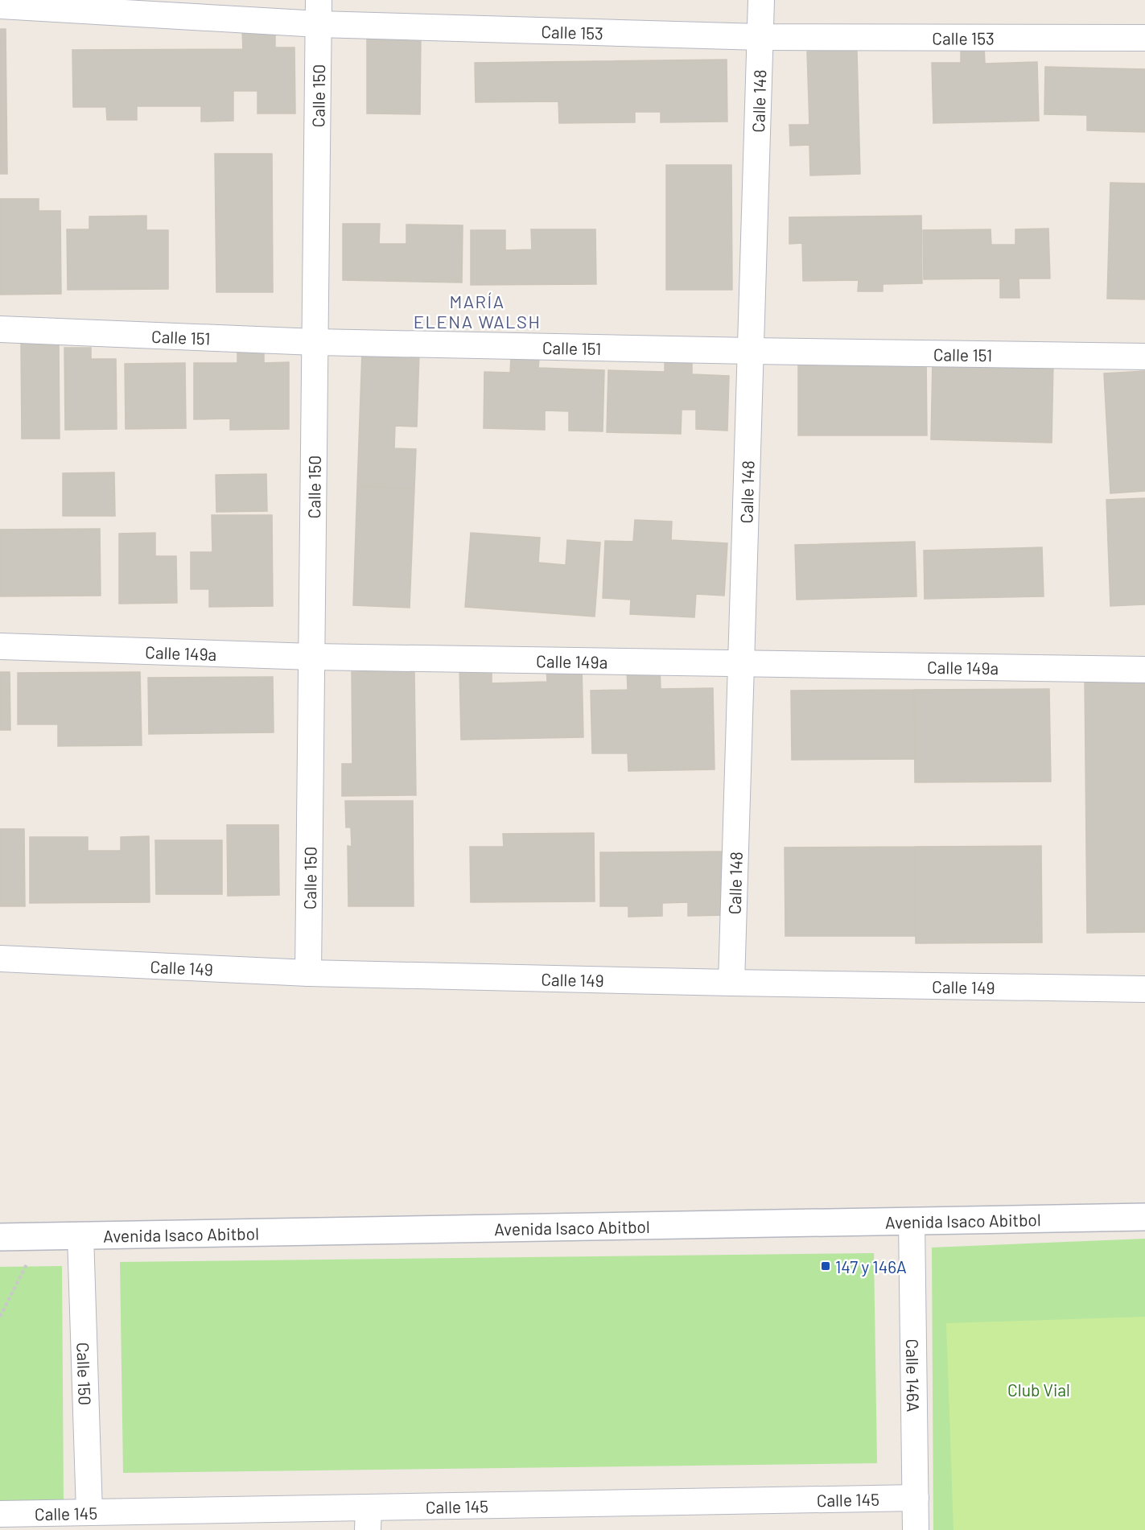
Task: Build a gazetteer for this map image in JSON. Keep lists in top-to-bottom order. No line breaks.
{"streets":{"main road":["Avenida Isaco Abitbol"],"street":["Calle 153","Calle 150","Calle 148","Calle 151","Calle 149a","Calle 149","Calle 146A","Calle 145"]},"crossings":[["Calle 153","Calle 150"],["Calle 153","Calle 148"],["Calle 150","Calle 151"],["Calle 150","Calle 149a"],["Calle 150","Calle 149"],["Calle 150","Avenida Isaco Abitbol"],["Calle 150","Calle 145"],["Calle 148","Calle 151"],["Calle 148","Calle 149a"],["Calle 148","Calle 149"],["Avenida Isaco Abitbol","Calle 146A"],["Calle 146A","Calle 145"]],"districts":["MARÍA ELENA WALSH"],"parks":["Club Vial"],"places":{"transit":["147 y 146A"]}}
